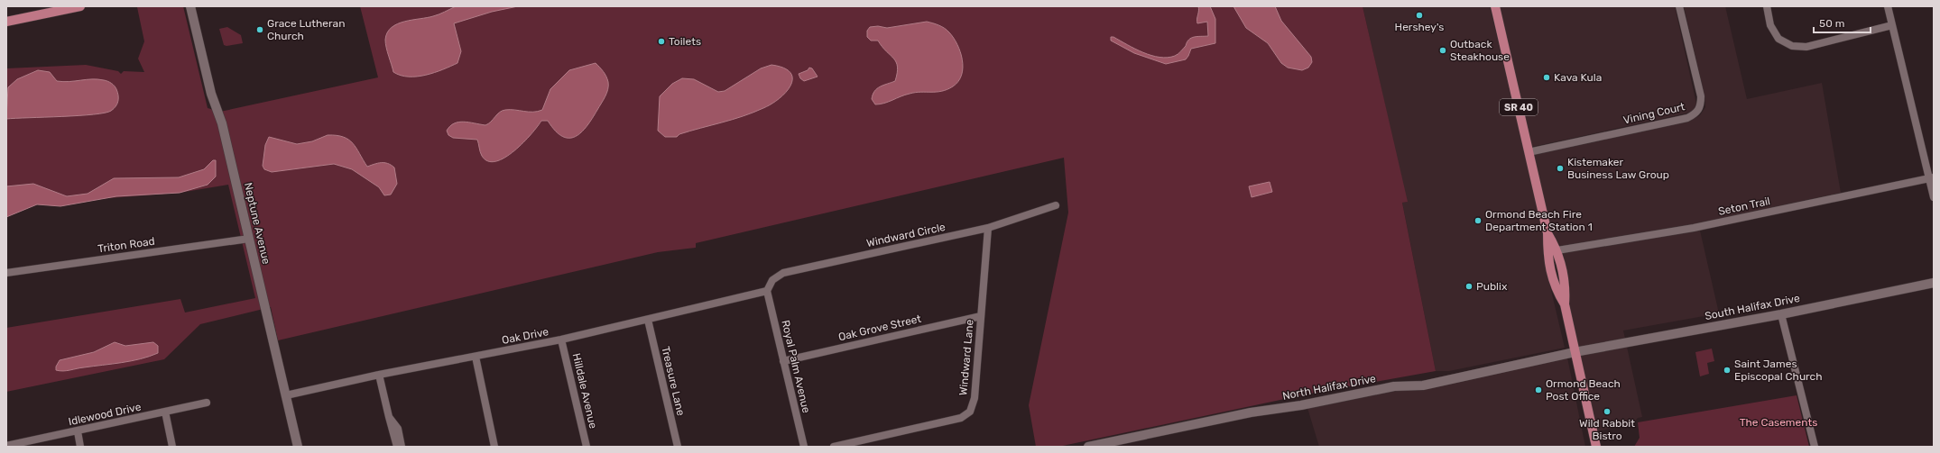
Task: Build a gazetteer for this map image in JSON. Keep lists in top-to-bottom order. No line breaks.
{"streets":{"main road":["SR 40"],"street":["Vining Court","Seton Trail","Neptune Avenue","Windward Circle","Triton Road","South Halifax Drive","Oak Grove Street","Oak Drive","Windward Lane","Royal Palm Avenue","Treasure Lane","North Halifax Drive","Hilldale Avenue","Idlewood Drive"]},"crossings":[["SR 40","Vining Court"],["SR 40","Seton Trail"],["SR 40","South Halifax Drive"],["SR 40","North Halifax Drive"],["Neptune Avenue","Triton Road"],["Neptune Avenue","Oak Drive"],["Windward Circle","Oak Drive"],["Windward Circle","Windward Lane"],["Windward Circle","Royal Palm Avenue"],["South Halifax Drive","North Halifax Drive"],["Oak Grove Street","Windward Lane"],["Oak Grove Street","Royal Palm Avenue"],["Oak Drive","Royal Palm Avenue"],["Oak Drive","Treasure Lane"],["Oak Drive","Hilldale Avenue"]],"parks":["The Casements"],"places":["Hershey's","Grace Lutheran Church","Toilets","Outback Steakhouse","Kava Kula","Kistemaker Business Law Group","Ormond Beach Fire Department Station 1","Publix","Saint James Episcopal Church","Ormond Beach Post Office","Wild Rabbit Bistro"],"scale_bar":"50 m"}
